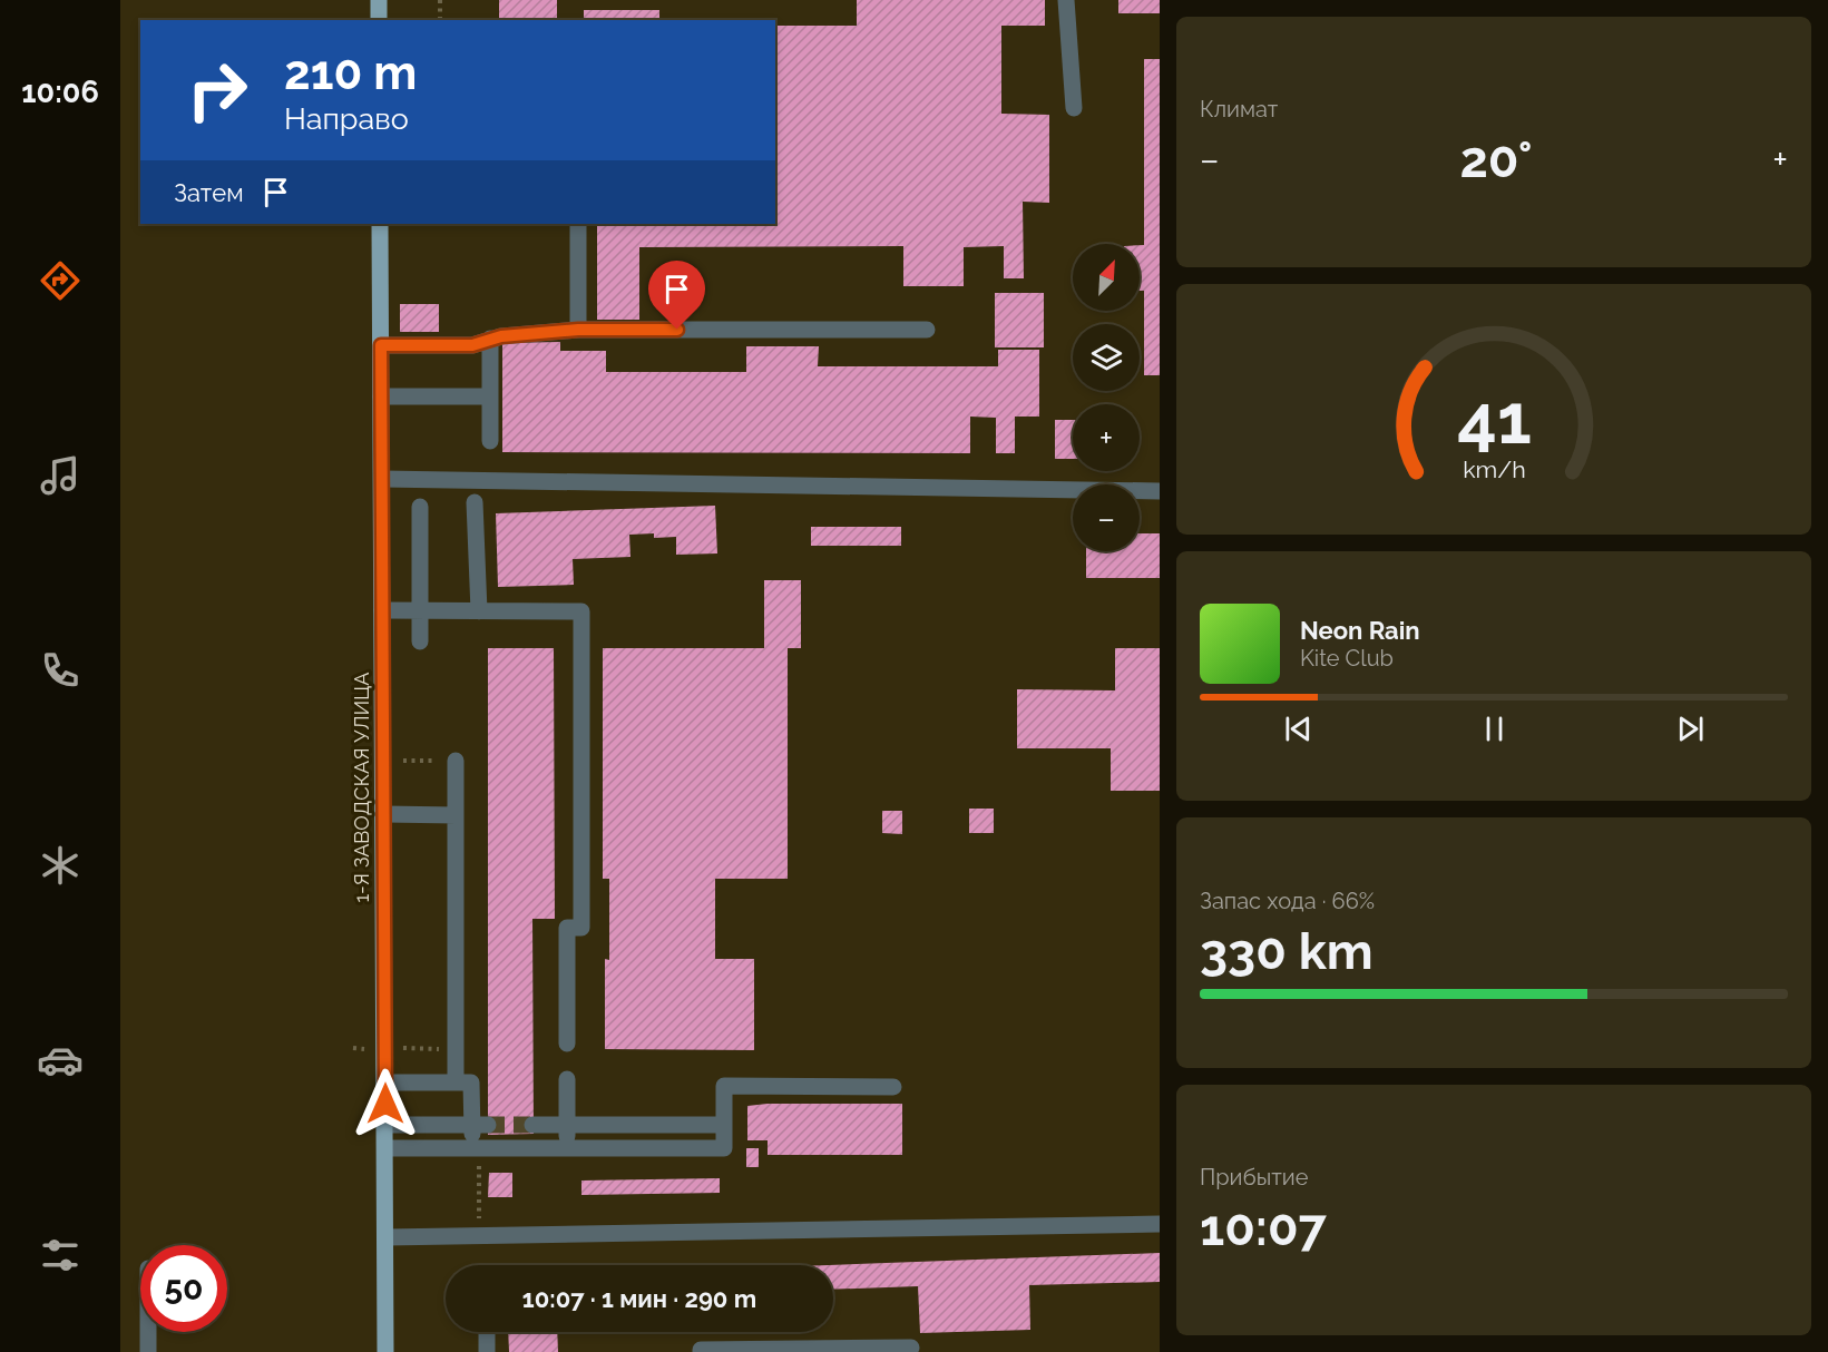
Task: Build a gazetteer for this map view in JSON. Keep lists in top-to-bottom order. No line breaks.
{"streets":{"main road":["1-Я ЗАВОДСКАЯ УЛИЦА"]},"north":"top right","page":{"tabs":"10:06","tile":["Климат",["Запас хода · 66%","330 km"],["Прибытие","10:07"]],"turn":["210 m","Направо"],"heat":["−","20°","+"],"then":"Затем","map_buttons":["+","−"],"song":["Neon Rain","Kite Club"],"limit":"50","trip":"10:07 · 1 мин · 290 m","gauge":["41","km/h"]}}
